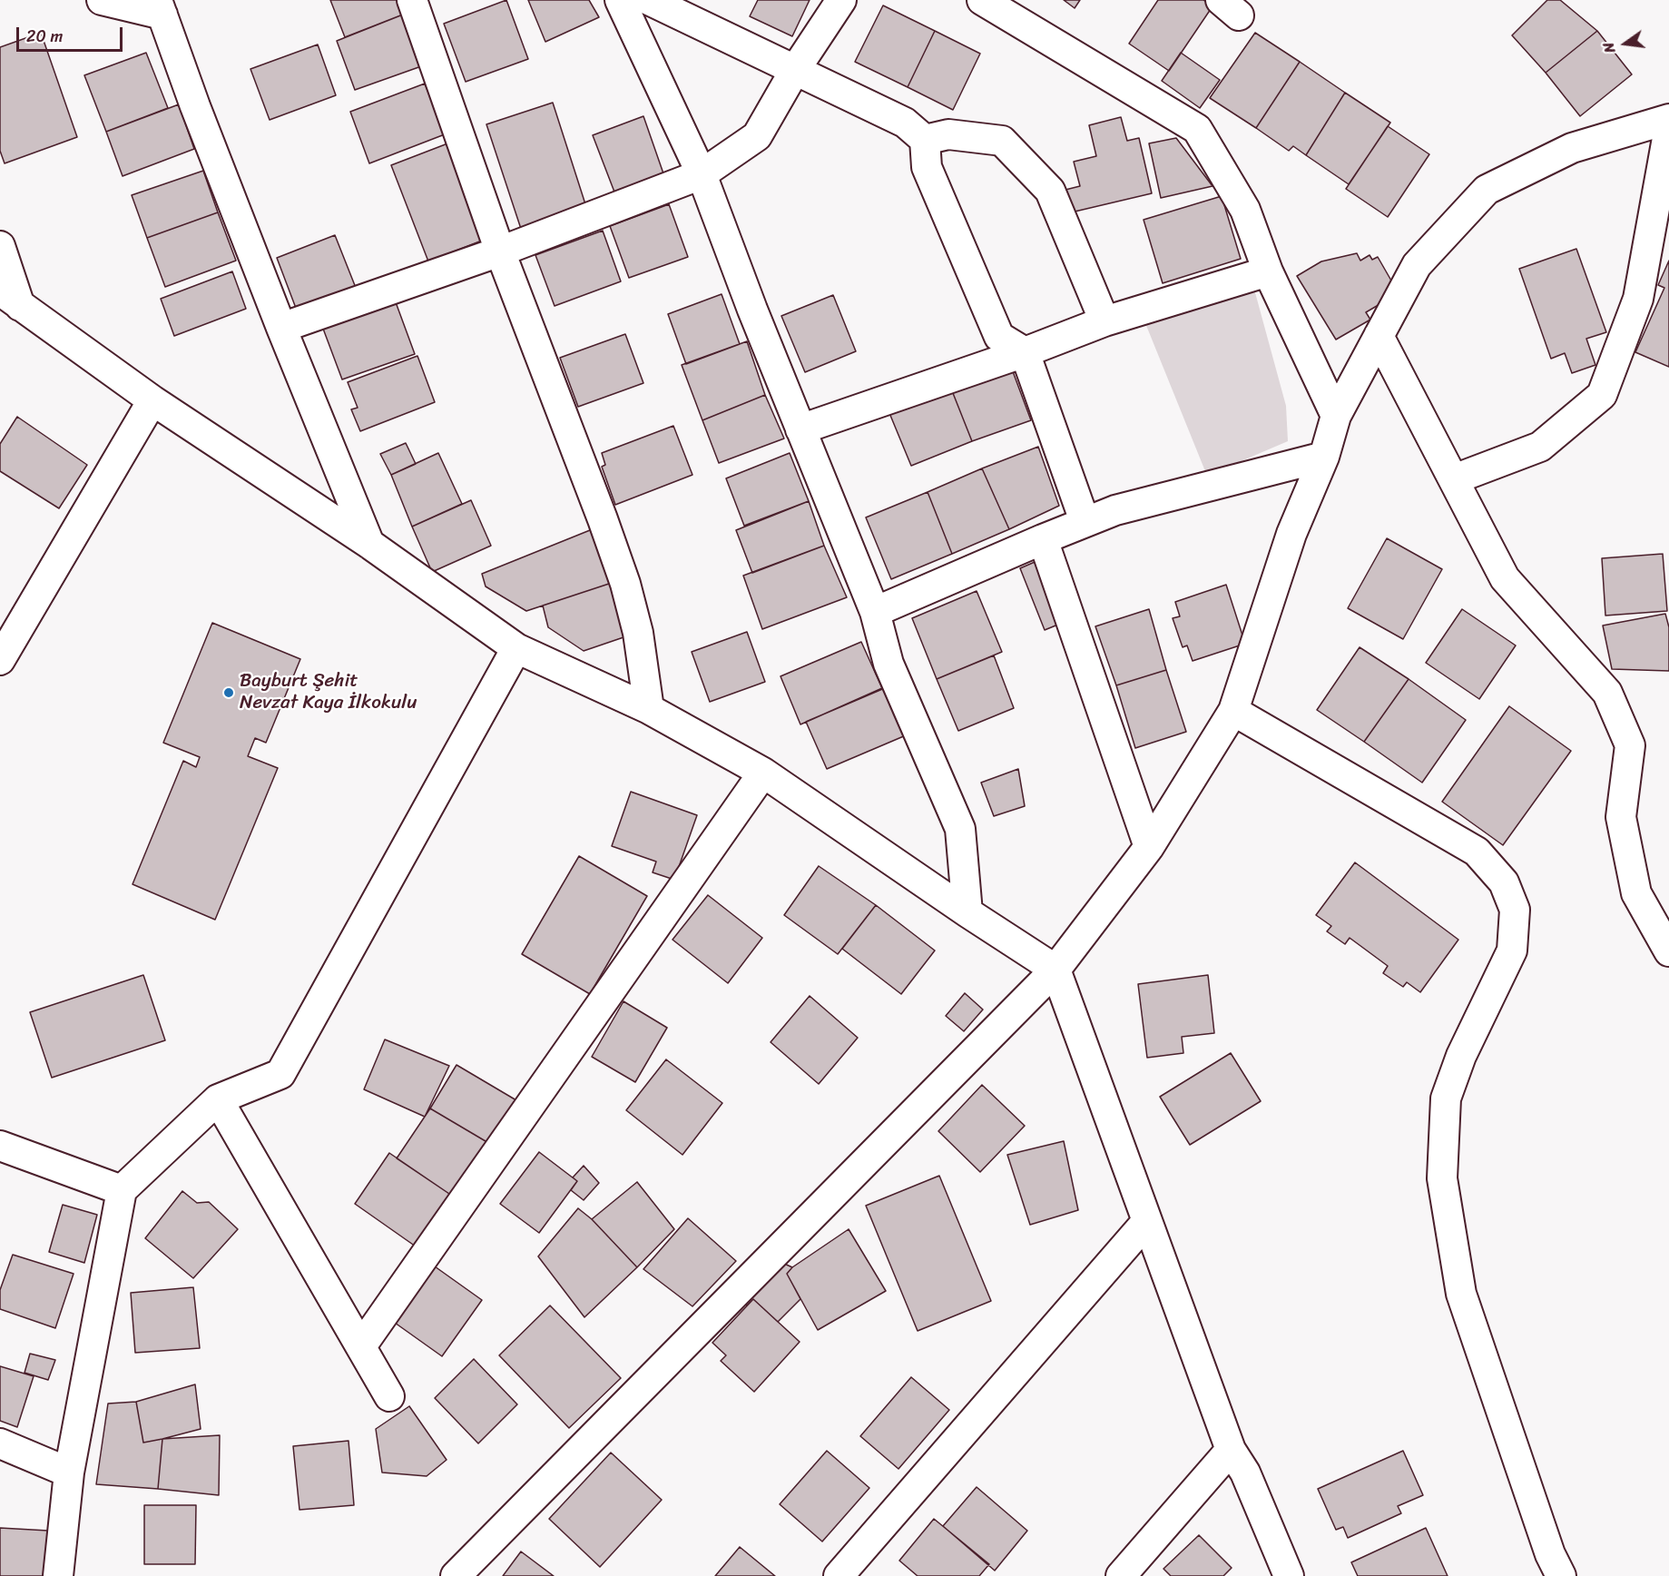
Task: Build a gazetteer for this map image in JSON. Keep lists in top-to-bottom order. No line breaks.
{"places":["Bayburt Şehit Nevzat Kaya İlkokulu"],"scale_bar":"20 m","north":"left"}
